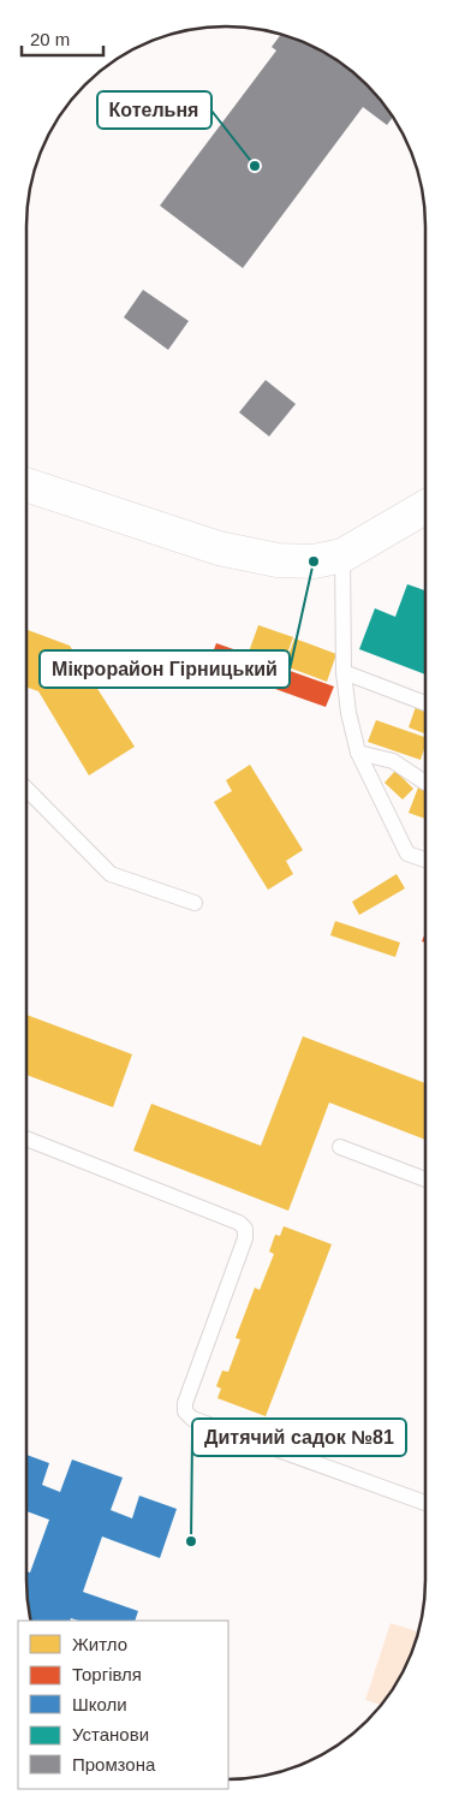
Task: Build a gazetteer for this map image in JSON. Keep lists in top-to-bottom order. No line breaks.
{"places":["Котельня","Мiкрорайон Гiрницький","Дитячий садок №81"],"legend":["Житло","Торгівля","Школи","Установи","Промзона"],"scale_bar":"20 m"}
